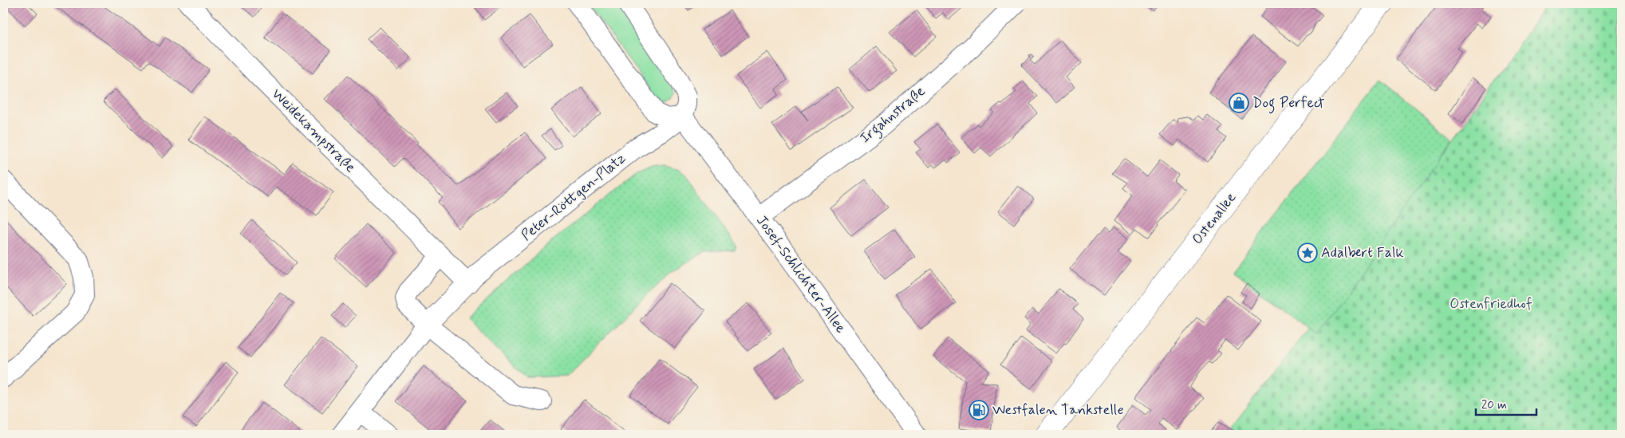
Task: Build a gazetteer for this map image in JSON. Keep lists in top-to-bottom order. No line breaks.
{"streets":{"main road":["Ostenallee"],"street":["Irgahnstraße","Weidekampstraße","Peter-Röttgen-Platz","Josef-Schlichter-Allee"]},"crossings":[["Irgahnstraße","Josef-Schlichter-Allee"],["Peter-Röttgen-Platz","Josef-Schlichter-Allee"]],"parks":["Ostenfriedhof"],"places":{"shop":["Dog Perfect"],"place":["Adalbert Falk"],"fuel station":["Westfalen Tankstelle"]},"scale_bar":"20 m"}
